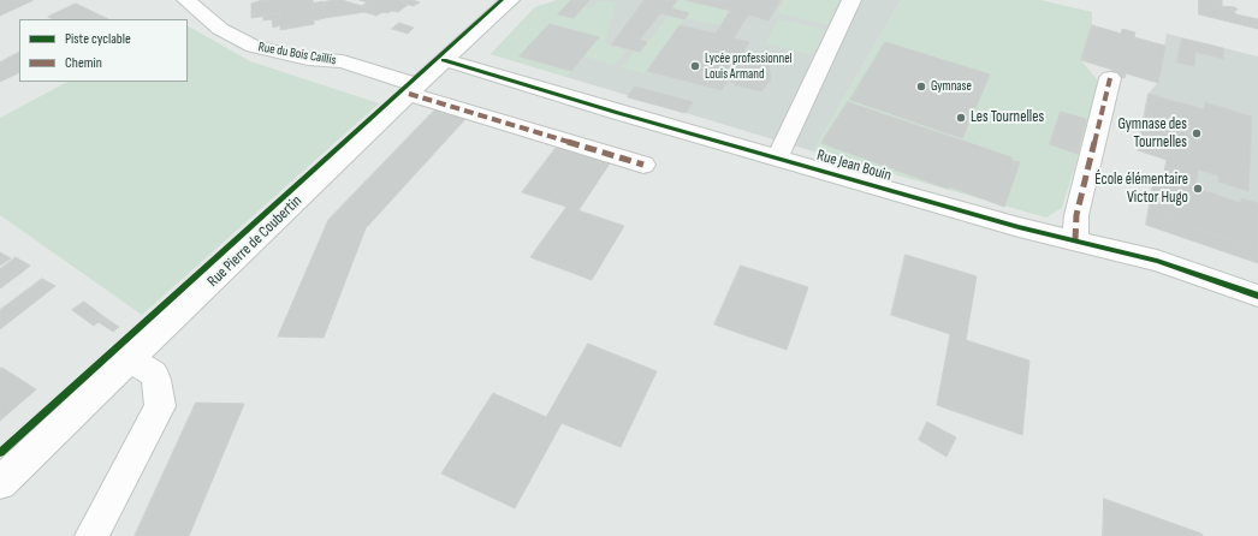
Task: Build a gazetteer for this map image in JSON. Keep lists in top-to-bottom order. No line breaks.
{"streets":{"street":["Rue du Bois Caillis","Rue Jean Bouin","Rue Pierre de Coubertin"]},"crossings":[["Rue du Bois Caillis","Rue Pierre de Coubertin"],["Rue Jean Bouin","Rue Pierre de Coubertin"]],"places":["Lycée professionnel Louis Armand","Gymnase","Les Tournelles","Gymnase des Tournelles","École élémentaire Victor Hugo"],"legend":["Piste cyclable","Chemin"]}
